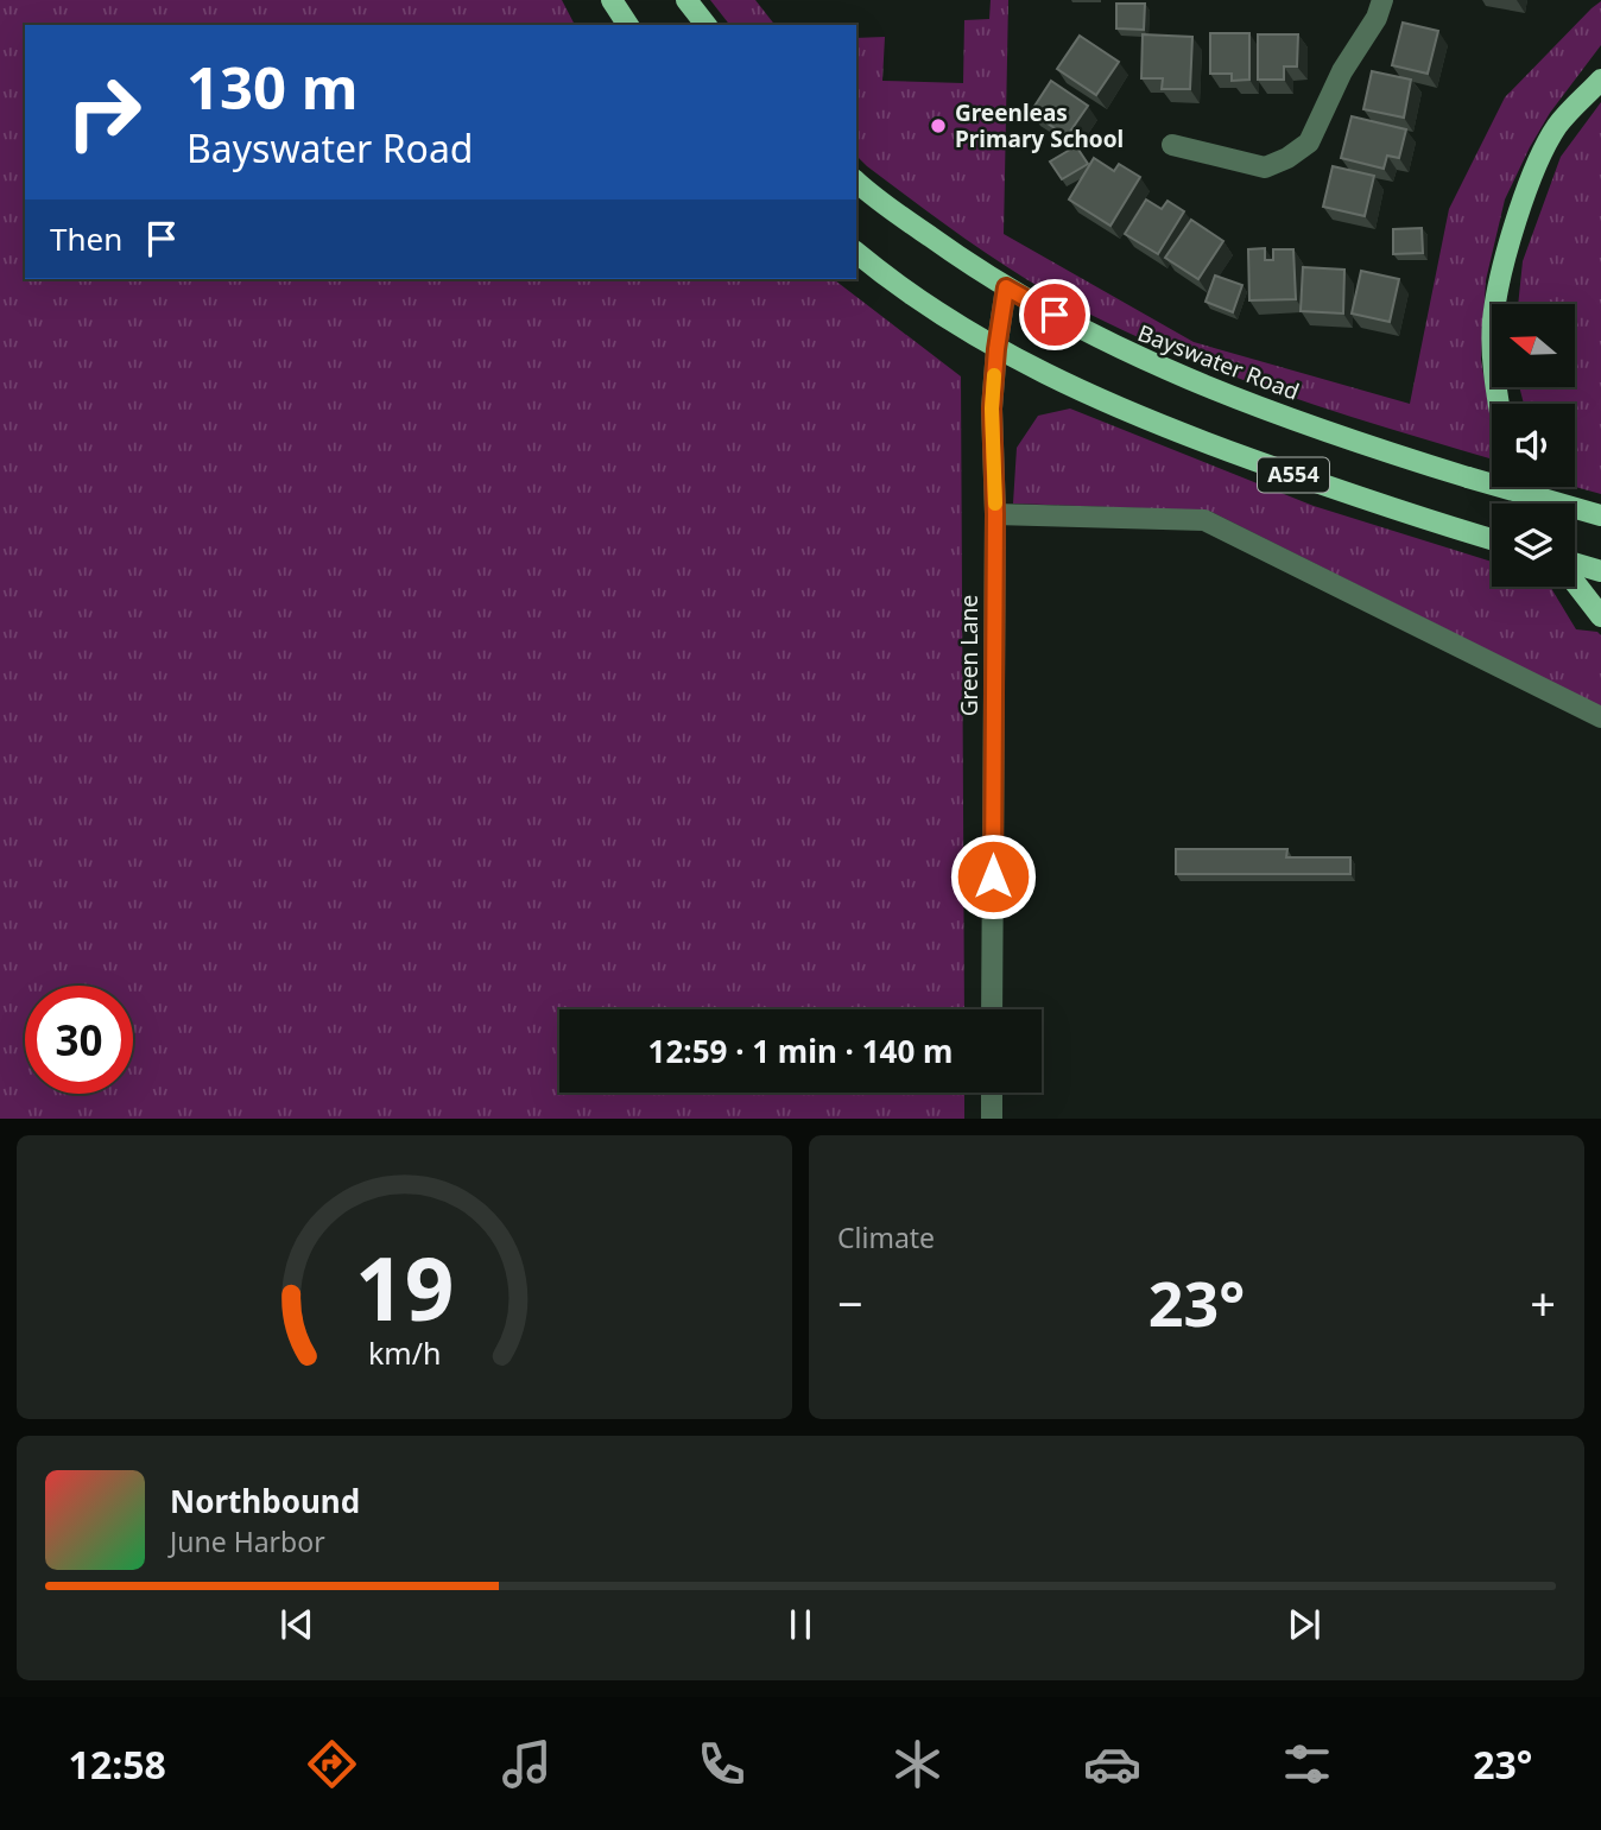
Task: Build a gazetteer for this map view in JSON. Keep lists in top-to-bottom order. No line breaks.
{"streets":{"main road":["Bayswater Road","A554"],"street":["Green Lane"]},"crossings":[["Bayswater Road","Green Lane"],["A554","Green Lane"]],"places":["Greenleas Primary School"],"north":"left","page":{"turn":["130 m","Bayswater Road"],"then":"Then","limit":"30","trip":"12:59 · 1 min · 140 m","tile":"Climate","heat":["−","23°","+"],"song":["Northbound","June Harbor"],"tabs":["12:58","23°"],"gauge":["19","km/h"]}}
